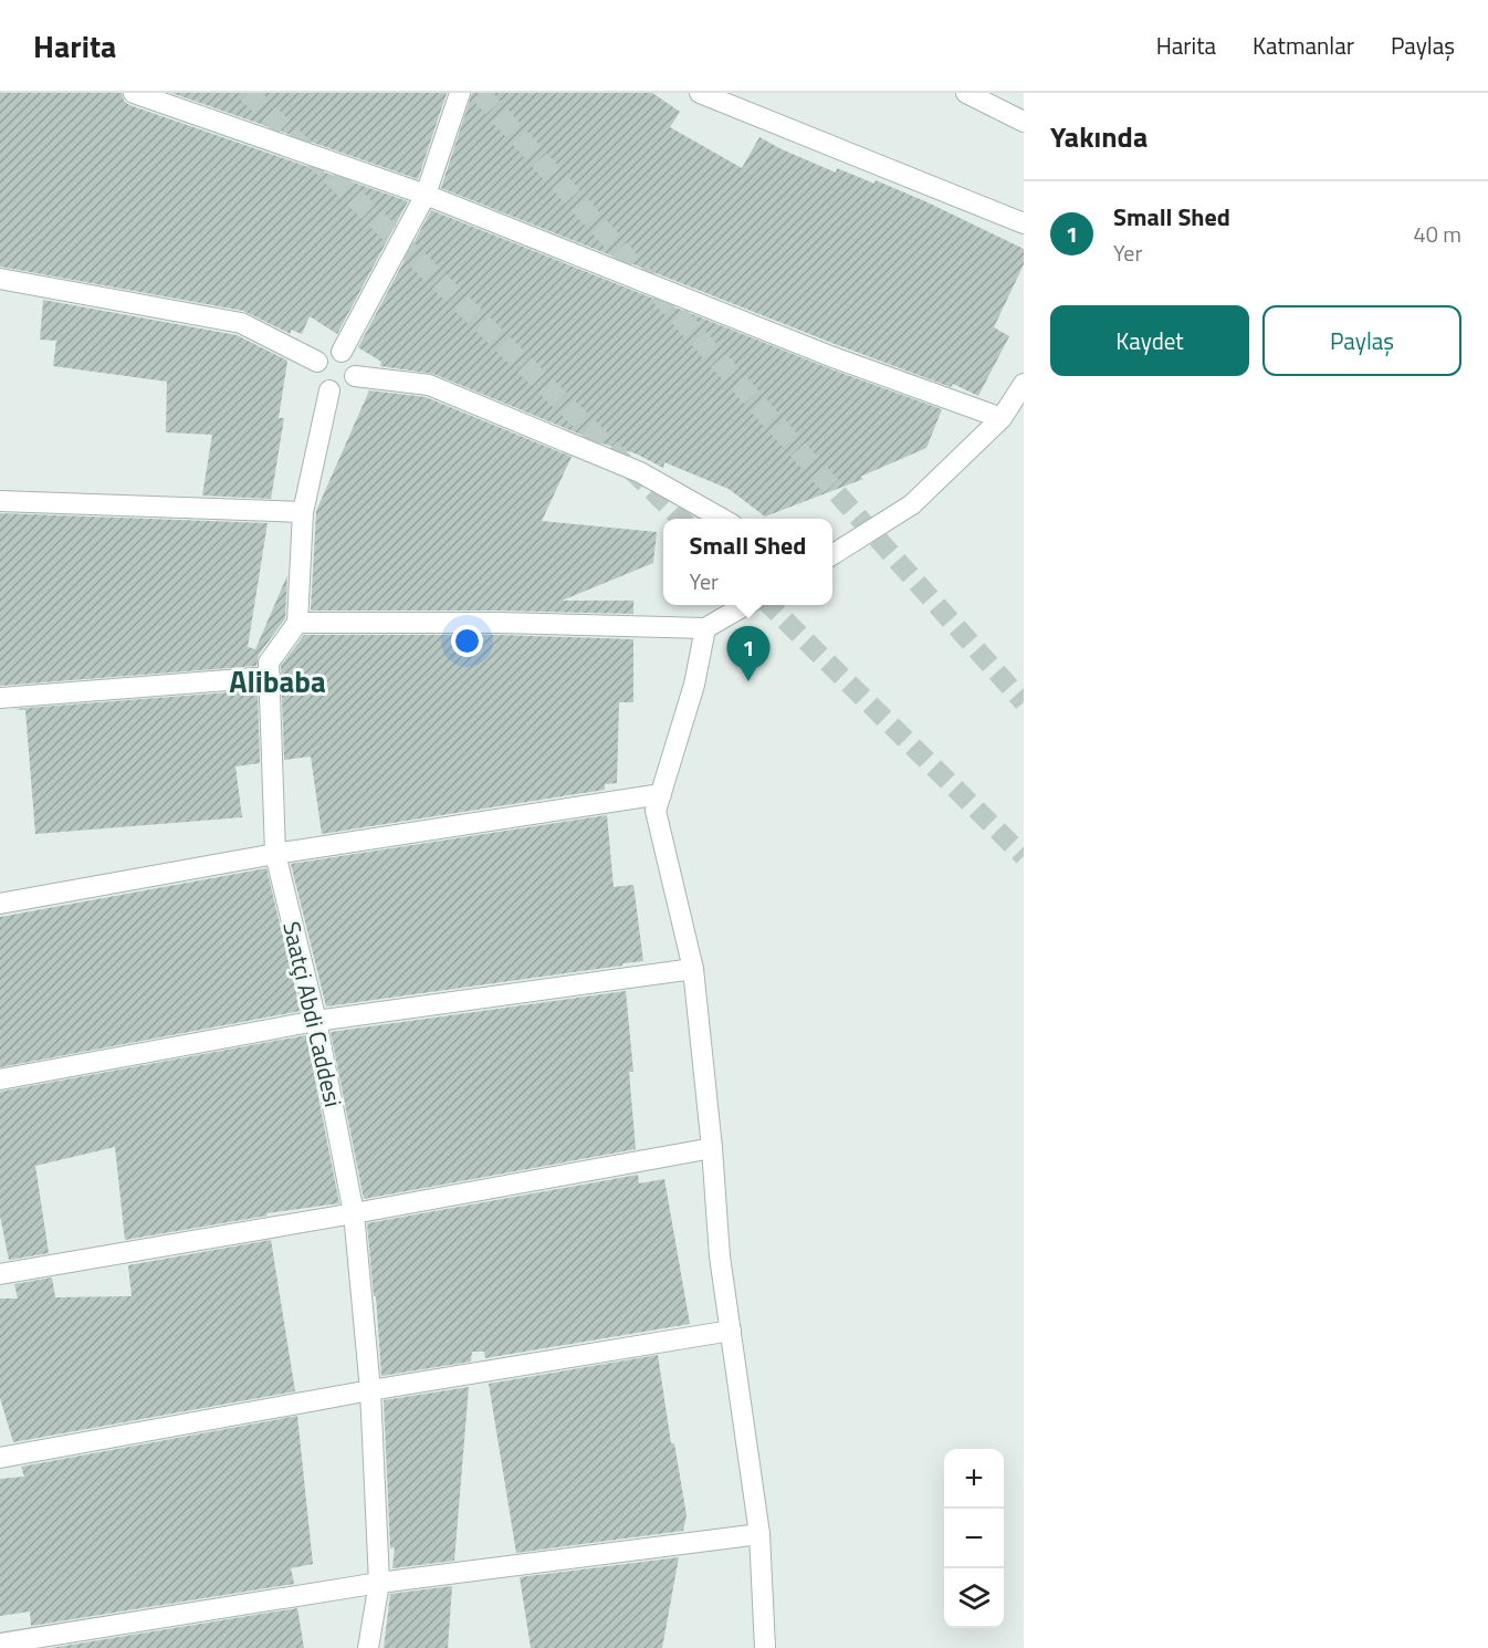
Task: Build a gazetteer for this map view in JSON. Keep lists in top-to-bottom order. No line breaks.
{"streets":{"street":["Saatçi Abdi Caddesi"]},"districts":["Alibaba"],"page":{"header":"Harita","nav":["Harita","Katmanlar","Paylaş"],"heading":"Yakında","list":[{"mark":"1","name":"Small Shed","note":"Yer","value":"40 m"}],"buttons":["Kaydet","Paylaş"],"popup":["Small Shed","Yer"],"pins":"1","map_buttons":["+","−"]}}
